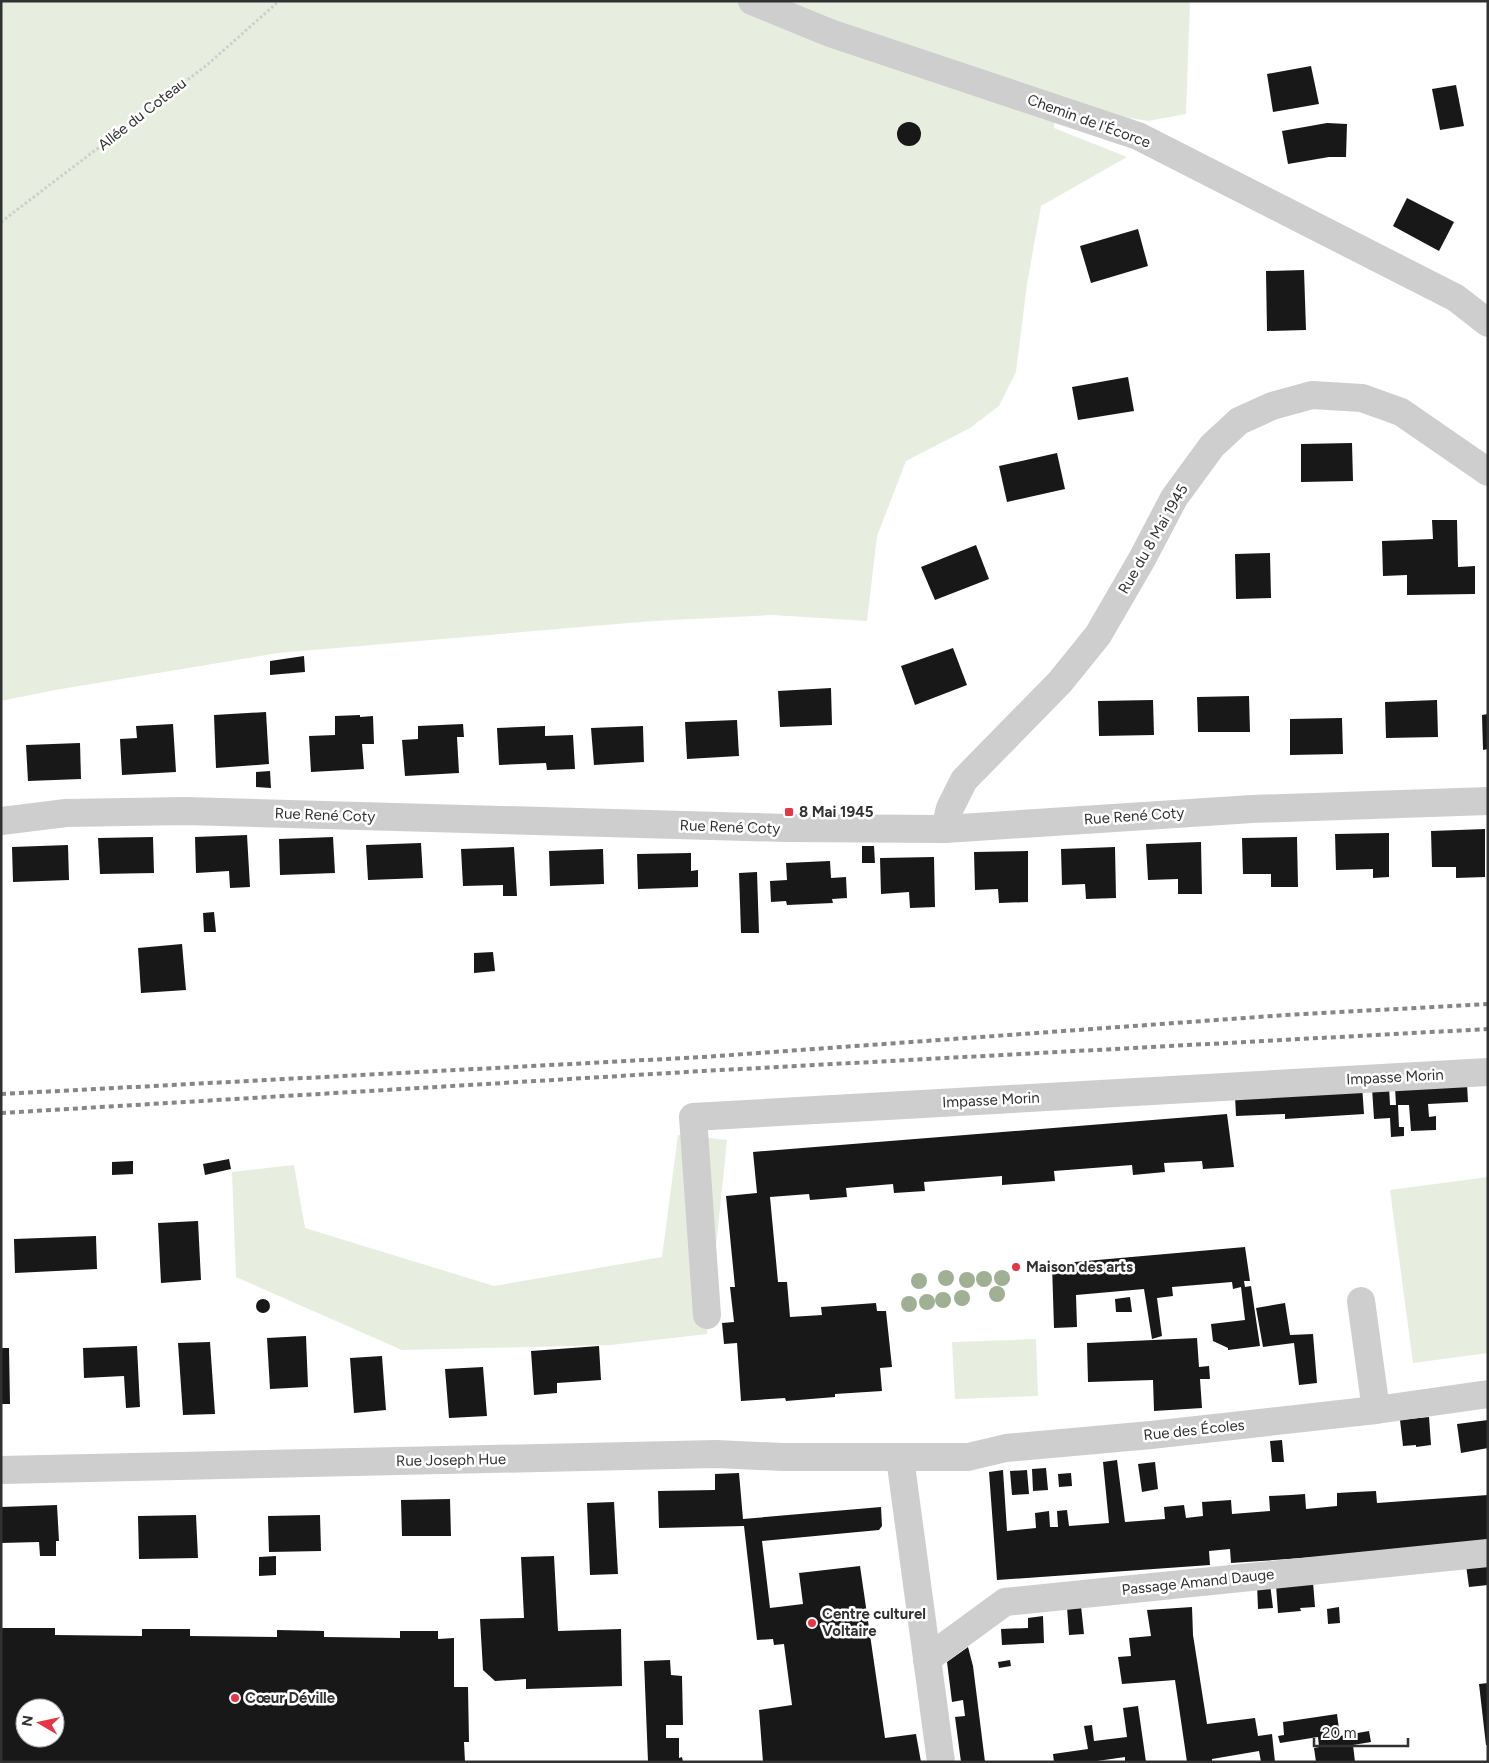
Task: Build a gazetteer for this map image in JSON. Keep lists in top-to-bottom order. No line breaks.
{"streets":{"street":["Chemin de l'Écorce","Rue du 8 Mai 1945","Rue René Coty","Impasse Morin","Rue des Écoles","Rue Joseph Hue","Passage Amand Dauge"],"path":["Allée du Coteau"]},"crossings":[["Rue du 8 Mai 1945","Rue René Coty"],["Rue des Écoles","Rue Joseph Hue"]],"places":{"transit":["8 Mai 1945"],"other":["Maison des arts","Centre culturel Voltaire","Cœur Déville"]},"scale_bar":"20 m","north":"left"}
